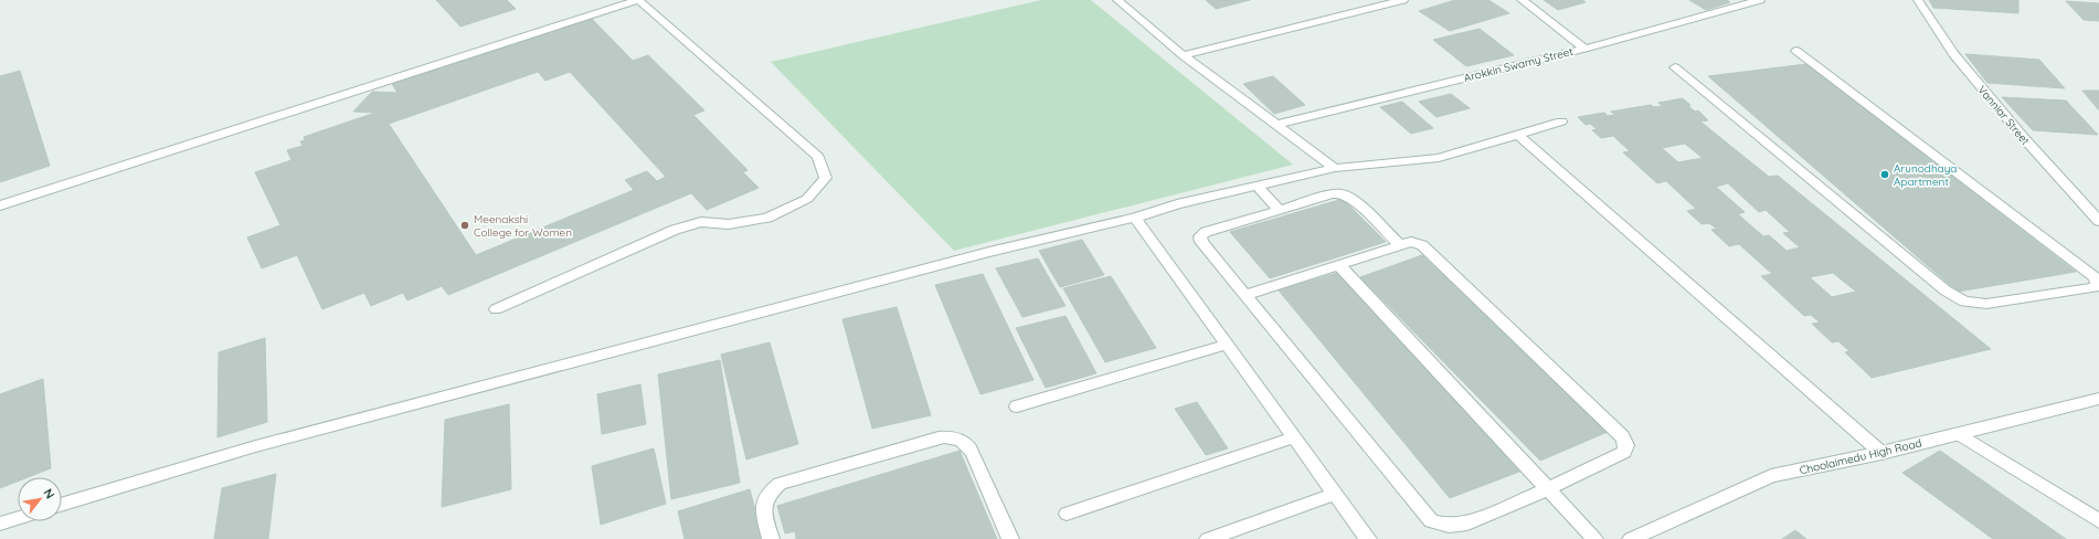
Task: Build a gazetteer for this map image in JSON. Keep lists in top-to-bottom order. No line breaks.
{"streets":{"street":["Arokkin Swamy Street","Vanniar Street","Choolaimedu High Road"]},"places":["Arunodhaya Apartment","Meenakshi College for Women"],"north":"top right"}
